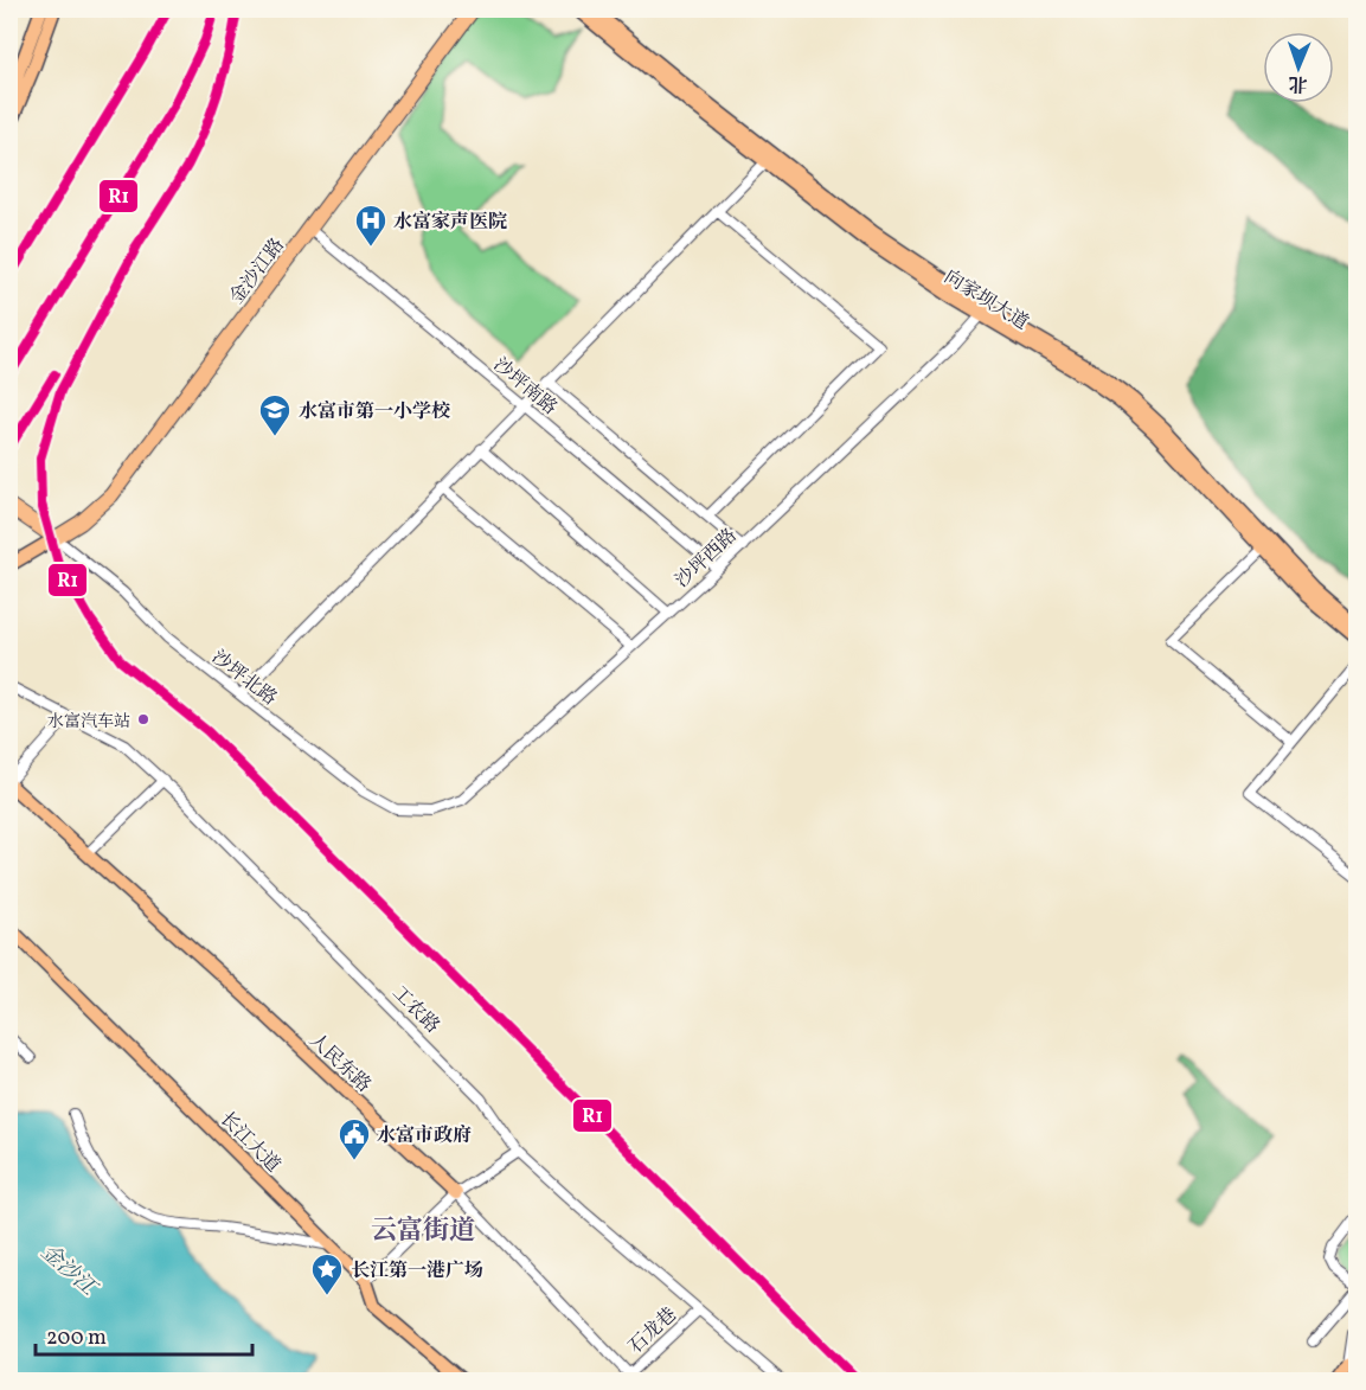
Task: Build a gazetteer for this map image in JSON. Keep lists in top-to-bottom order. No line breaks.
{"streets":{"highway":["金沙江路"],"main road":["向家坝大道","人民东路","长江大道"],"street":["沙坪南路","沙坪西路","沙坪北路","工农路","石龙巷"]},"crossings":[["金沙江路","沙坪南路"],["金沙江路","沙坪北路"],["向家坝大道","沙坪西路"],["沙坪南路","沙坪西路"],["沙坪西路","沙坪北路"],["工农路","石龙巷"],["人民东路","石龙巷"]],"districts":["云富街道"],"water":["金沙江"],"places":{"hospital":["水富家声医院"],"school or university":["水富市第一小学校"],"other":["水富汽车站"],"public building":["水富市政府"],"place":["长江第一港广场"]},"lines":["transit line R1"],"scale_bar":"200 m","north":"bottom"}
